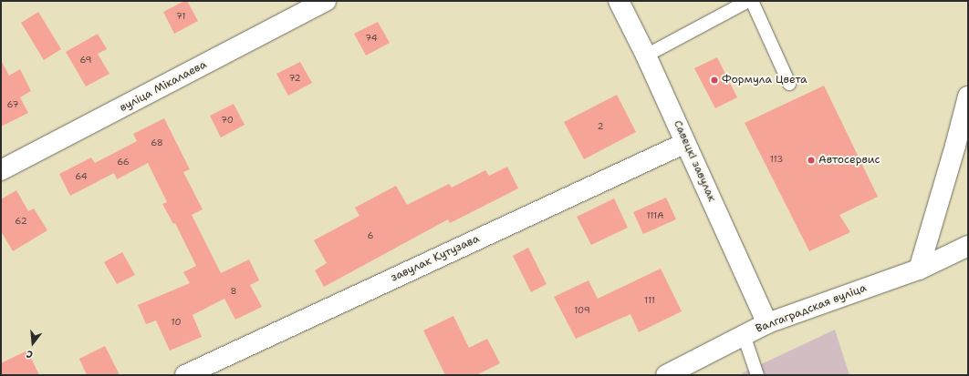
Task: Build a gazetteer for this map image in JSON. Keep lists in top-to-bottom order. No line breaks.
{"streets":{"street":["вуліца Мікалаева","Савецкі завулак","завулак Кутузава","Валгаградская вуліца"]},"crossings":[["Савецкі завулак","завулак Кутузава"],["Савецкі завулак","Валгаградская вуліца"]],"places":["Формула Цвета","Автосервис"],"house_numbers":["71","74","69","72","67","70","2","68","113","66","64","111А","62","6","8","111","109","10"],"north":"bottom"}
